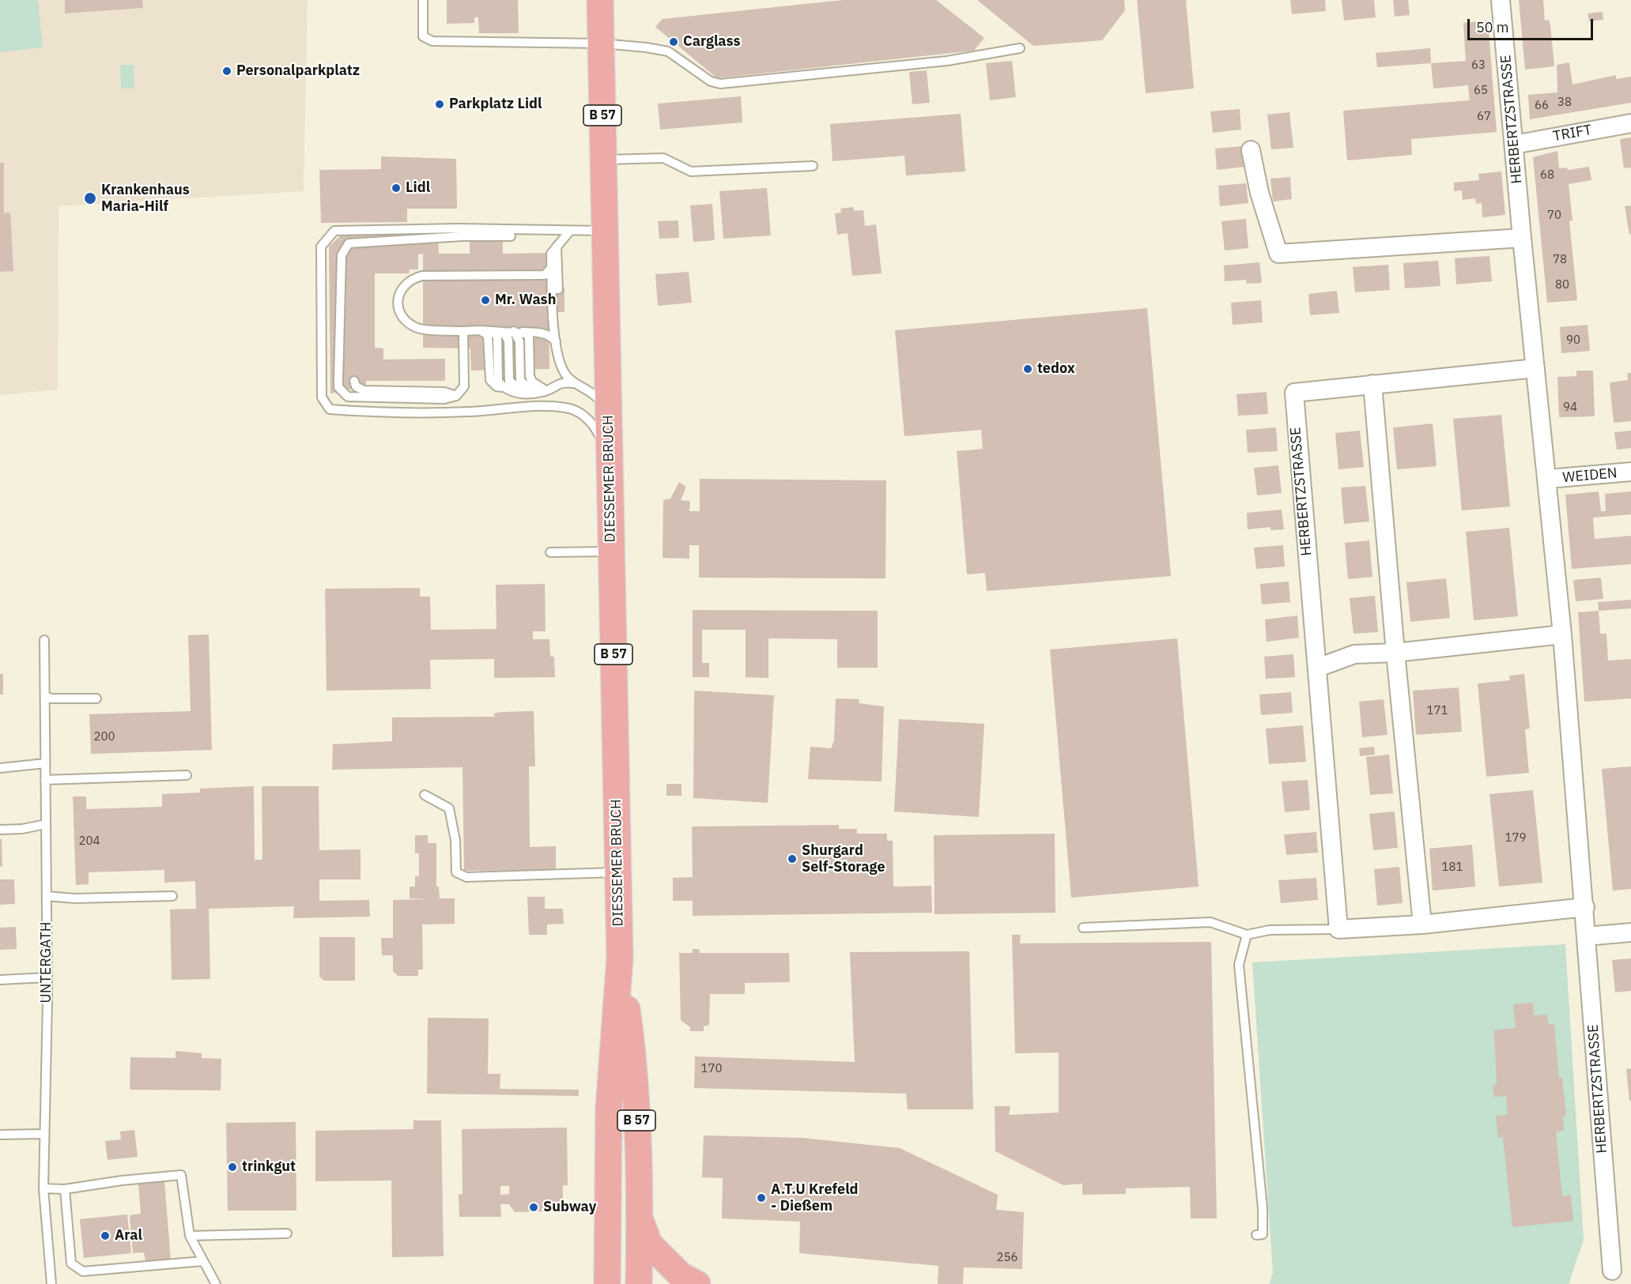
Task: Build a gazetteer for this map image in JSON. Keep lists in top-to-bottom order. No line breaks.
{"streets":{"main road":["B 57","DIESSEMER BRUCH"],"street":["HERBERTZSTRASSE","TRIFT","WEIDEN"],"lane":["UNTERGATH"]},"crossings":[["HERBERTZSTRASSE","TRIFT"],["HERBERTZSTRASSE","WEIDEN"]],"places":["Carglass","Personalparkplatz","Parkplatz Lidl","Lidl","Krankenhaus Maria-Hilf","Mr. Wash","tedox","Shurgard Self-Storage","trinkgut","A.T.U Krefeld - Dießem","Subway","Aral"],"house_numbers":["63","65","38","66","67","68","70","78","80","90","94","171","200","179","204","181","170","256"],"scale_bar":"50 m"}
